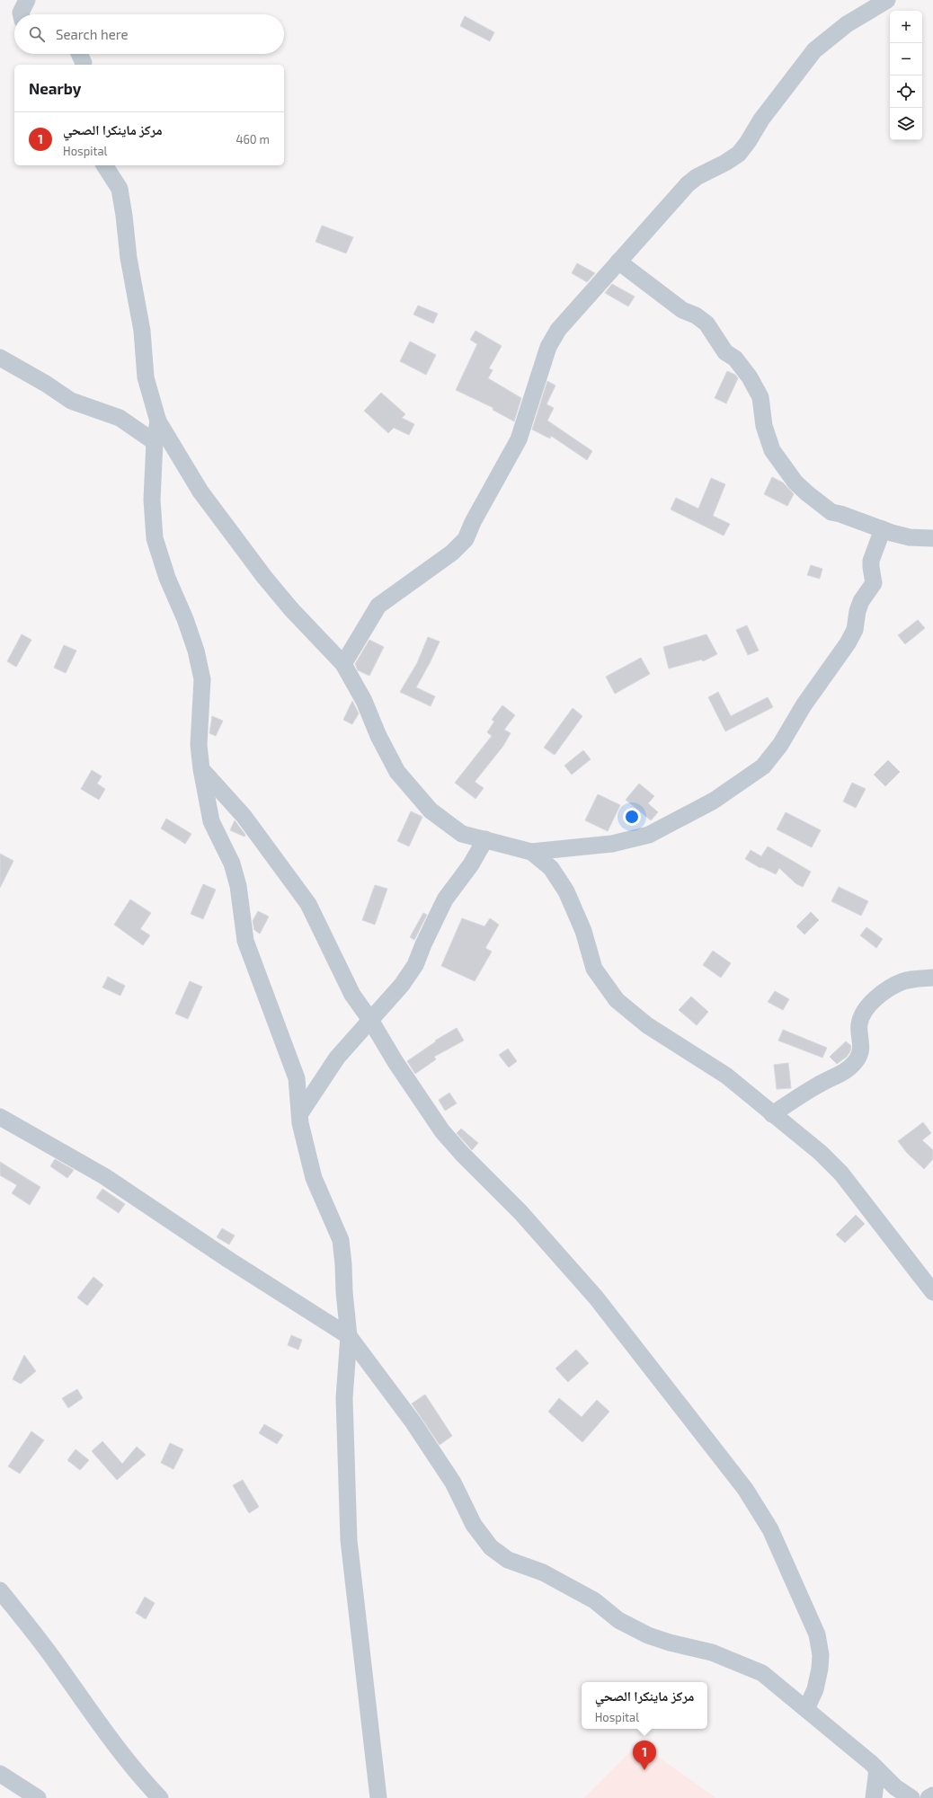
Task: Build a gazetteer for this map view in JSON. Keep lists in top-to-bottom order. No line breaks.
{"page":{"map_buttons":["+","−"],"search":"Search here","heading":"Nearby","list":[{"mark":"1","name":"مركز ماينكرا الصحي","note":"Hospital","value":"460 m"}],"popup":["مركز ماينكرا الصحي","Hospital"],"pins":"1"}}
